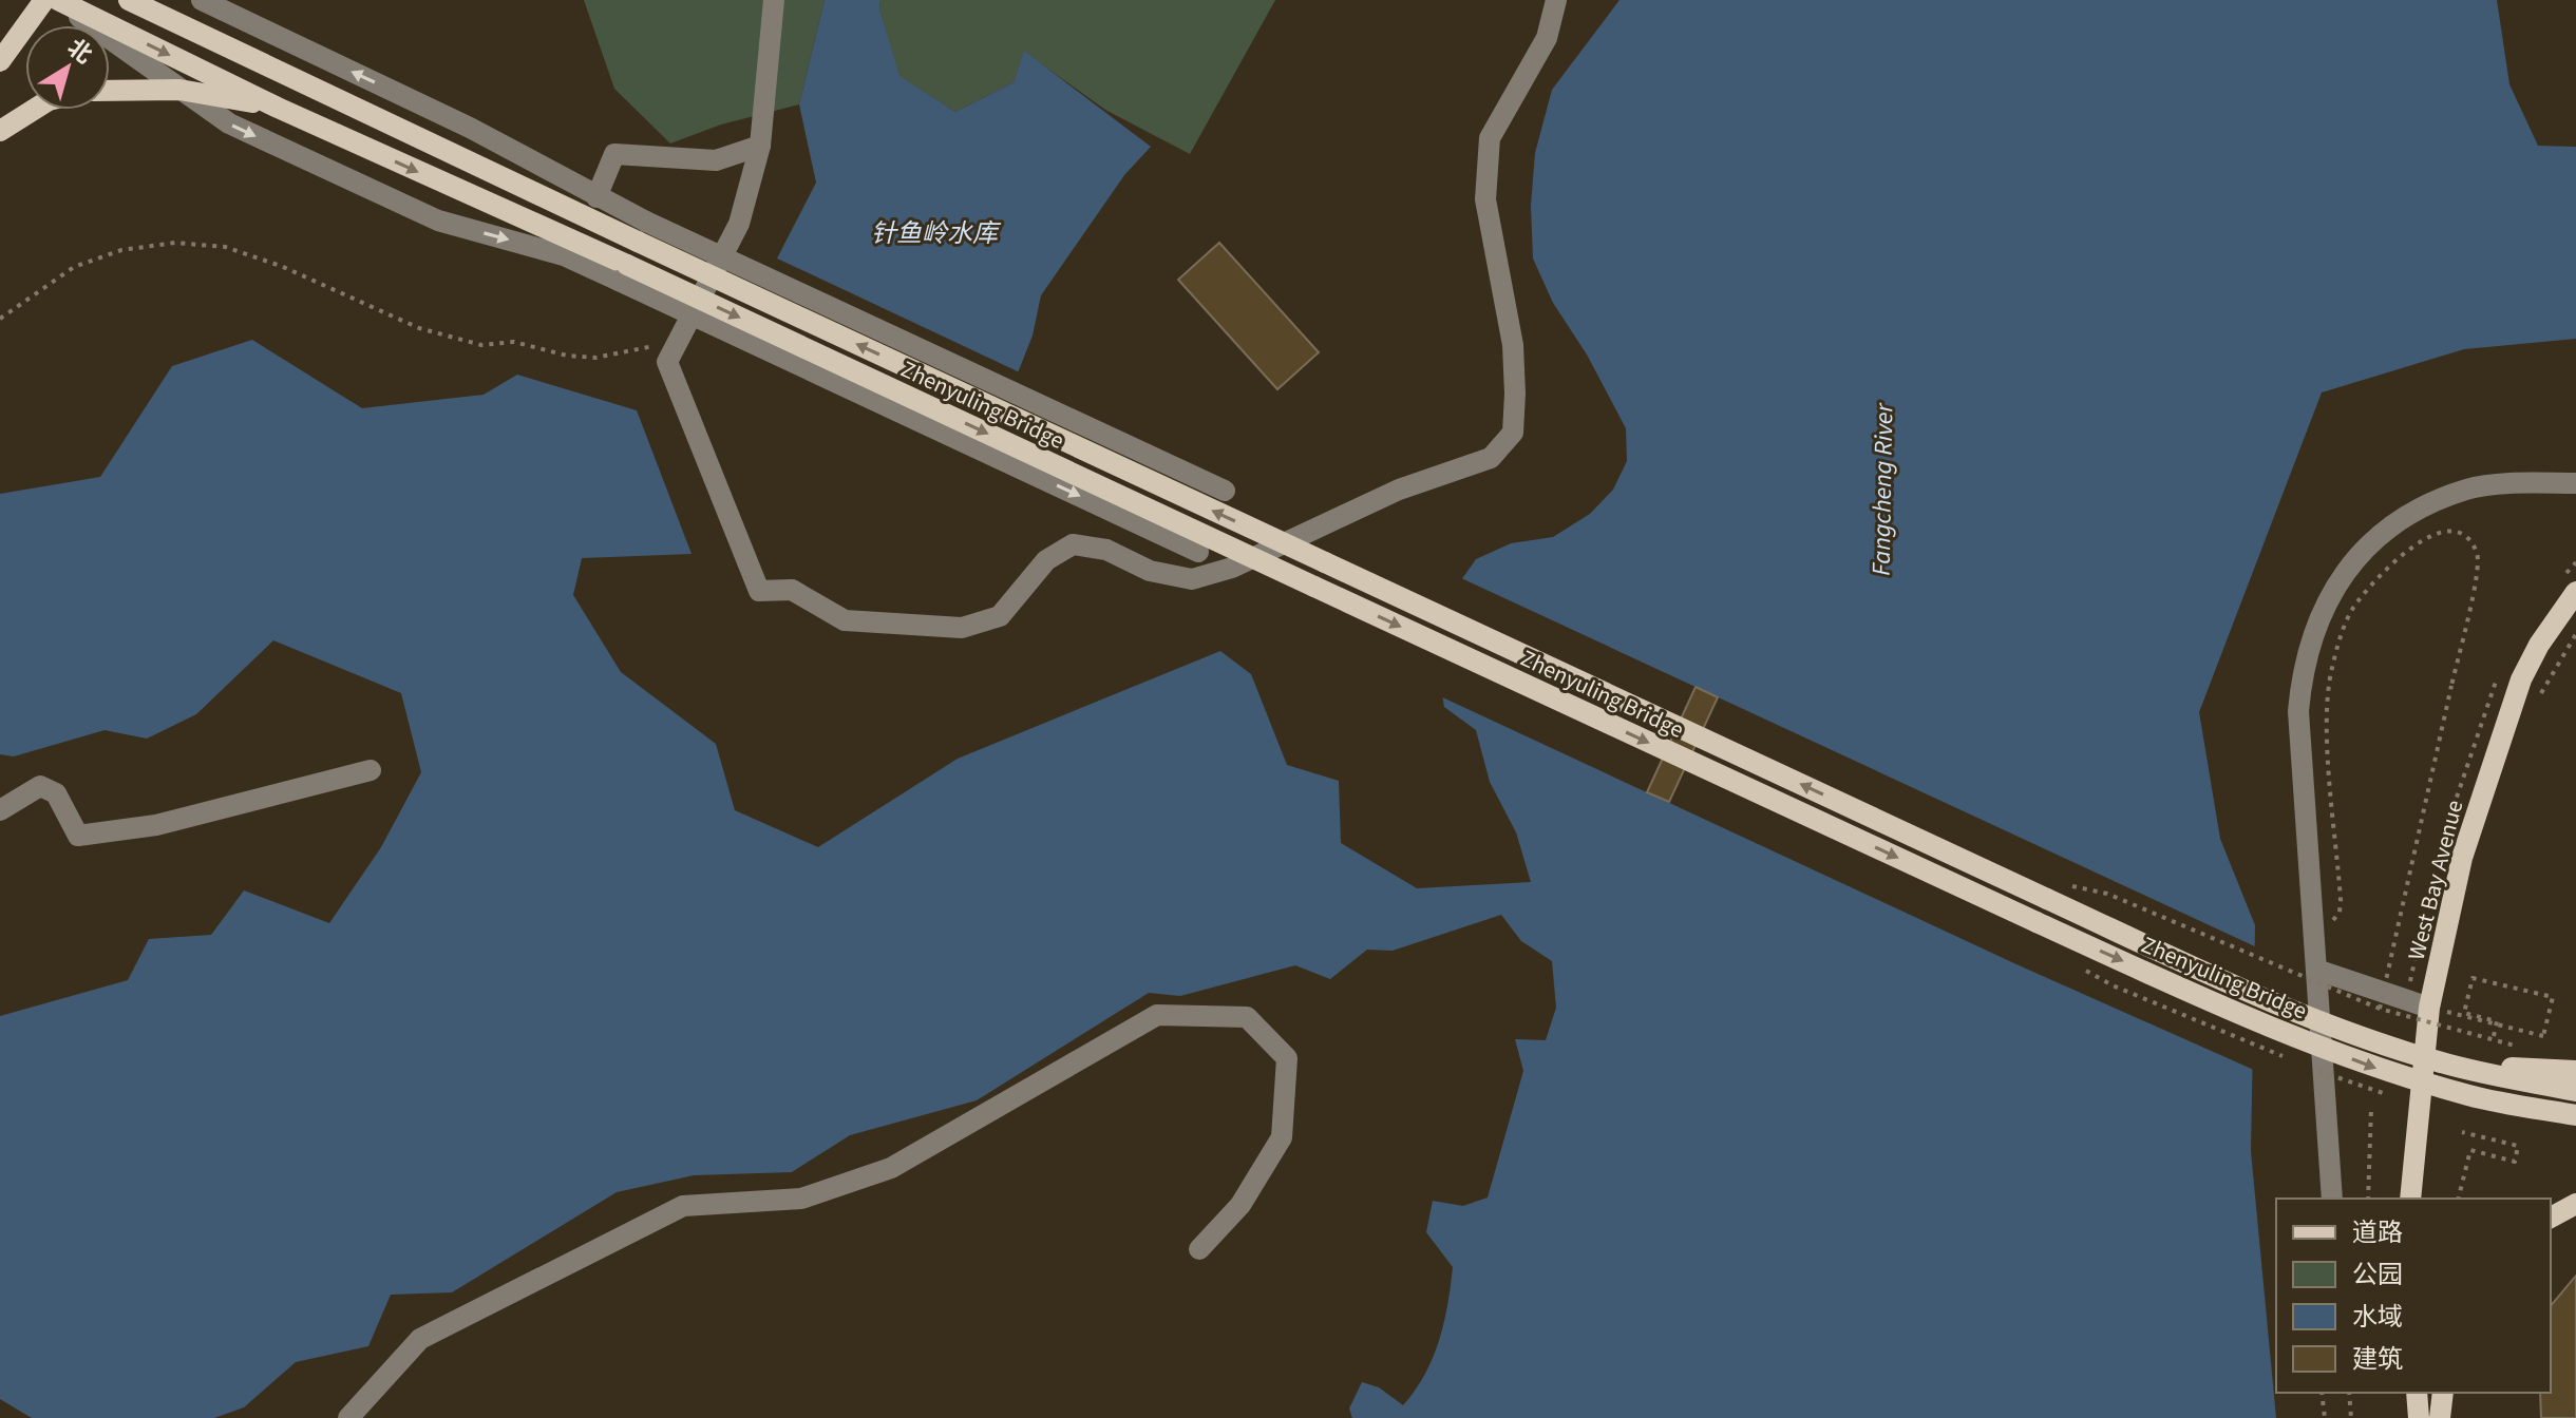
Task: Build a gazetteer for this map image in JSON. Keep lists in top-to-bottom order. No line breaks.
{"streets":{"main road":["Zhenyuling Bridge","West Bay Avenue"]},"water":["针鱼岭水库","Fangcheng River"],"legend":["道路","公园","水域","建筑"],"north":"top right"}
